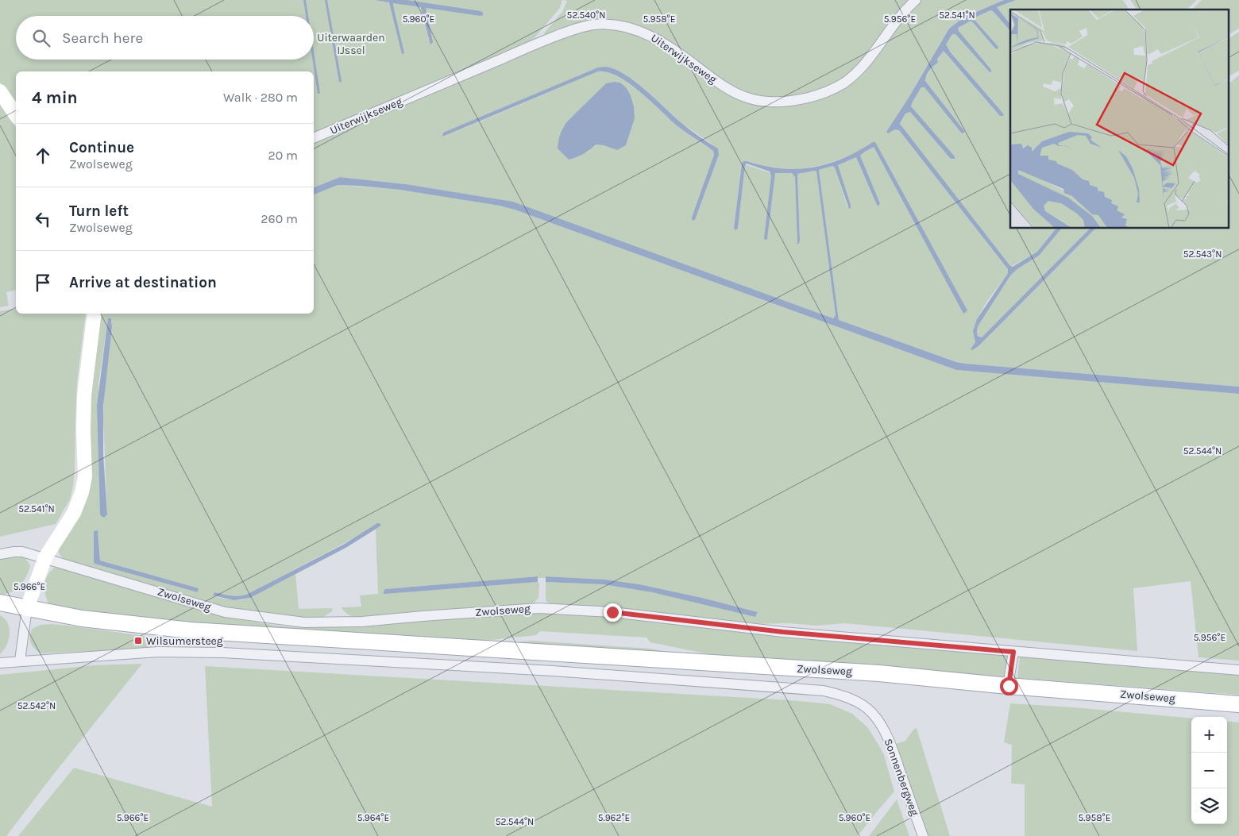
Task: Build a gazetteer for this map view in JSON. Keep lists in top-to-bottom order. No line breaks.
{"streets":{"main road":["Zwolseweg"],"street":["Uiterwijkseweg","Sonnenbergweg"]},"crossings":[["Zwolseweg","Sonnenbergweg"]],"parks":["Uiterwaarden IJssel"],"places":{"transit":["Wilsumersteeg"]},"page":{"search":"Search here","heading":["4 min","Walk · 280 m"],"list":[["Continue","Zwolseweg","20 m"],["Turn left","Zwolseweg","260 m"],"Arrive at destination"],"map_buttons":["+","−"]},"coordinates":["52.540°N","52.541°N","5.960°E","5.958°E","5.956°E","52.543°N","52.544°N","5.966°E","52.542°N","5.964°E","5.962°E"]}
